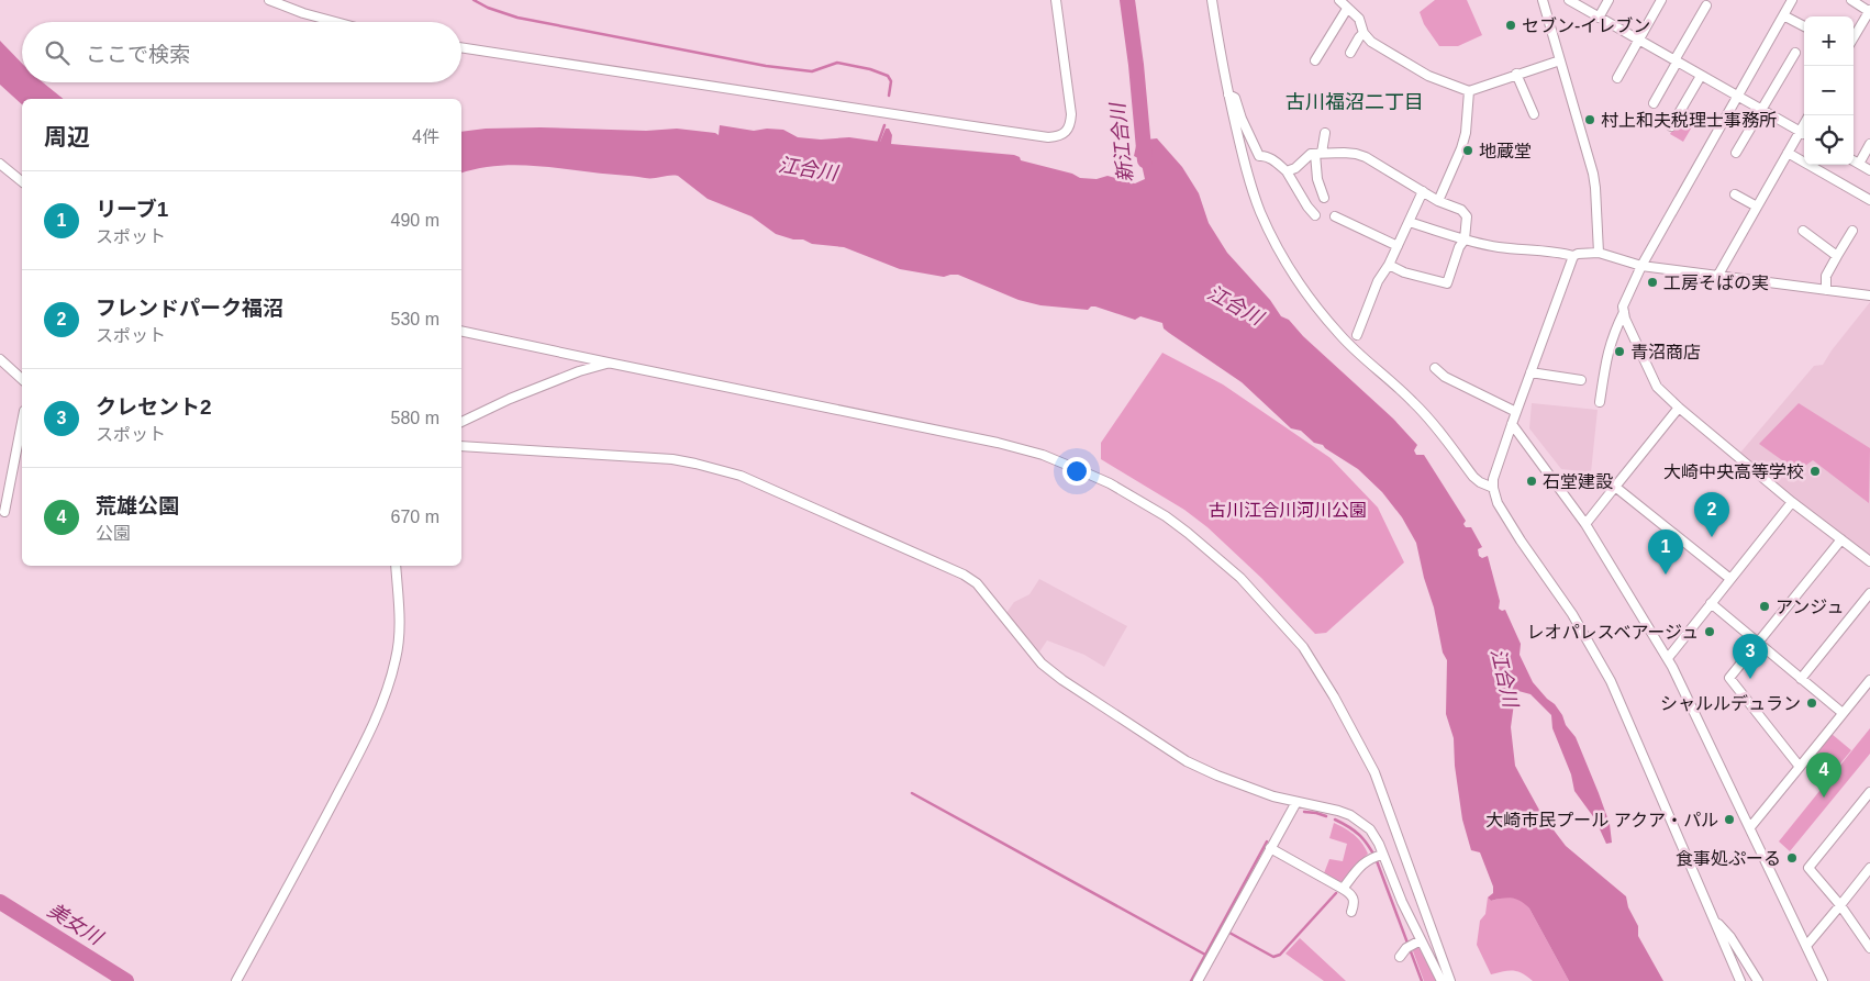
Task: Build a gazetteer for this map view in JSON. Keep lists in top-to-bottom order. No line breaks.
{"districts":["古川福沼二丁目"],"water":["新江合川","江合川","美女川"],"parks":["古川江合川河川公園"],"places":["セブン-イレブン","村上和夫税理士事務所","地蔵堂","工房そばの実","青沼商店","大崎中央高等学校","石堂建設","アンジュ","レオパレスベアージュ","シャルルデュラン","大崎市民プール アクア・パル","食事処ぷーる"],"page":{"map_buttons":["+","−"],"search":"ここで検索","heading":["周辺","4件"],"list":[{"mark":"1","name":"リーブ1","note":"スポット","value":"490 m"},{"mark":"2","name":"フレンドパーク福沼","note":"スポット","value":"530 m"},{"mark":"3","name":"クレセント2","note":"スポット","value":"580 m"},{"mark":"4","name":"荒雄公園","note":"公園","value":"670 m"}],"pins":["2","1","3","4"]}}
